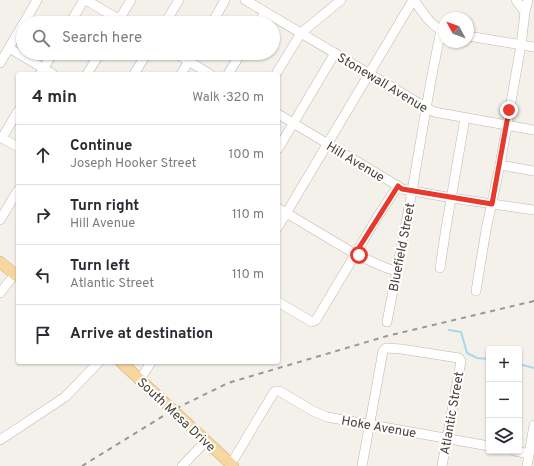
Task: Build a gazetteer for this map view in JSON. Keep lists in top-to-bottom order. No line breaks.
{"streets":{"main road":["South Mesa Drive"],"street":["Stonewall Avenue","Hill Avenue","Bluefield Street","Atlantic Street","Hoke Avenue"]},"crossings":[["Stonewall Avenue","Bluefield Street"],["Hill Avenue","Bluefield Street"],["Atlantic Street","Hoke Avenue"],["South Mesa Drive","Hoke Avenue"]],"north":"top left","page":{"search":"Search here","heading":["4 min","Walk · 320 m"],"list":[["Continue","Joseph Hooker Street","100 m"],["Turn right","Hill Avenue","110 m"],["Turn left","Atlantic Street","110 m"],"Arrive at destination"],"map_buttons":["+","−"]}}
